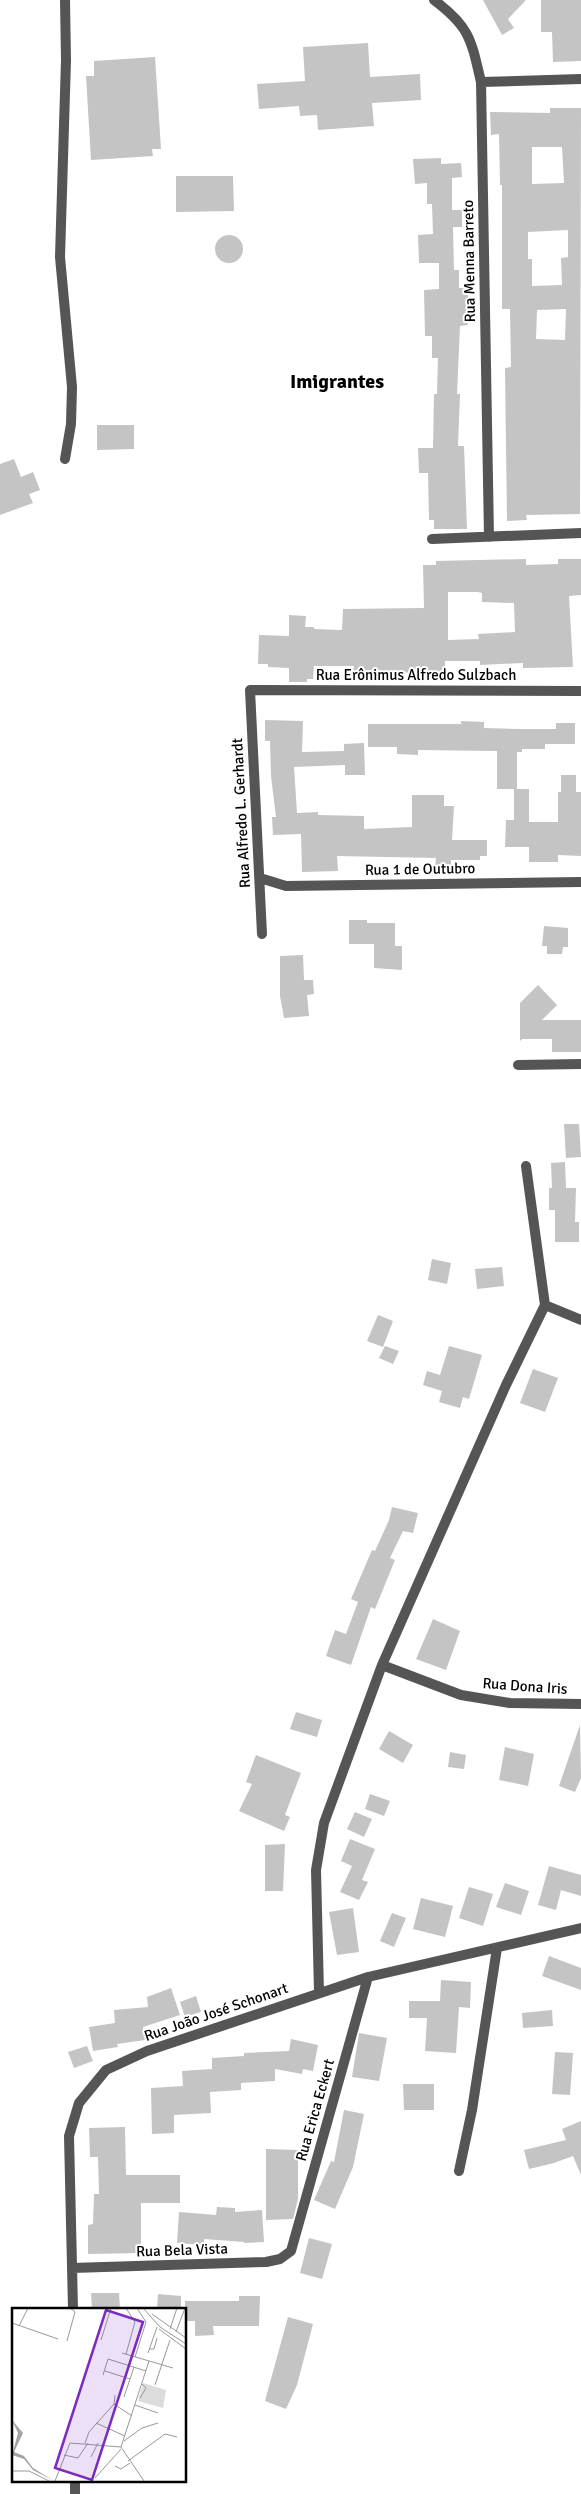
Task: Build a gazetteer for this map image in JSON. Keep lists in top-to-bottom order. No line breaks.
{"streets":{"street":["Rua Menna Barreto","Rua Erônimus Alfredo Sulzbach","Rua Alfredo L. Gerhardt","Rua 1 de Outubro","Rua Dona Iris","Rua João José Schonart","Rua Erica Eckert","Rua Bela Vista"]},"crossings":[["Rua Erônimus Alfredo Sulzbach","Rua Alfredo L. Gerhardt"],["Rua Alfredo L. Gerhardt","Rua 1 de Outubro"],["Rua João José Schonart","Rua Erica Eckert"],["Rua João José Schonart","Rua Bela Vista"],["Rua Erica Eckert","Rua Bela Vista"]],"districts":["Imigrantes"]}
